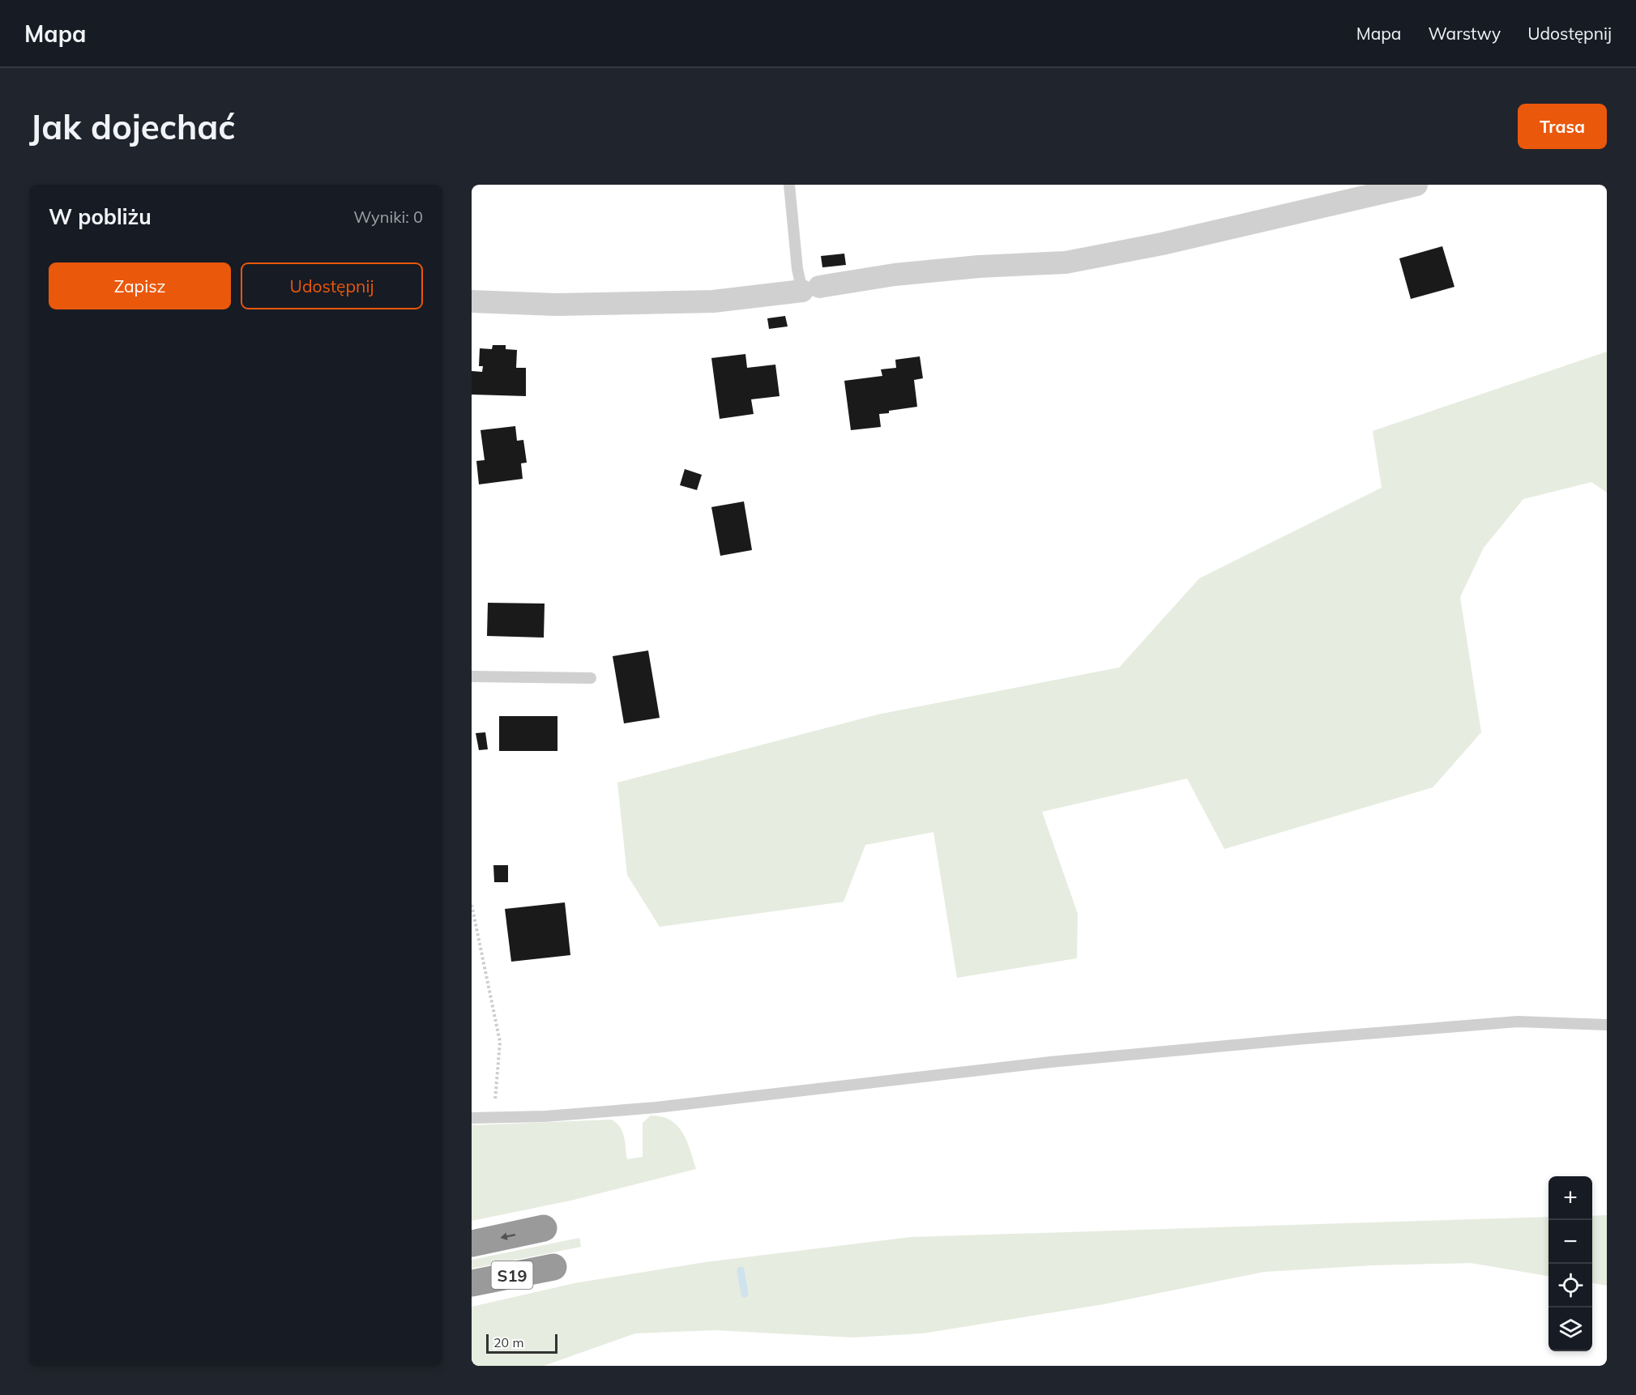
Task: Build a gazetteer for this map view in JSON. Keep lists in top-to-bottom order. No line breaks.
{"streets":{"highway":["S19"]},"scale_bar":"20 m","page":{"header":"Mapa","nav":["Mapa","Warstwy","Udostępnij"],"buttons":["Trasa",["Zapisz","Udostępnij"]],"title":"Jak dojechać","heading":["W pobliżu","Wyniki: 0"],"map_buttons":["+","−"],"scale":"20 m"}}
